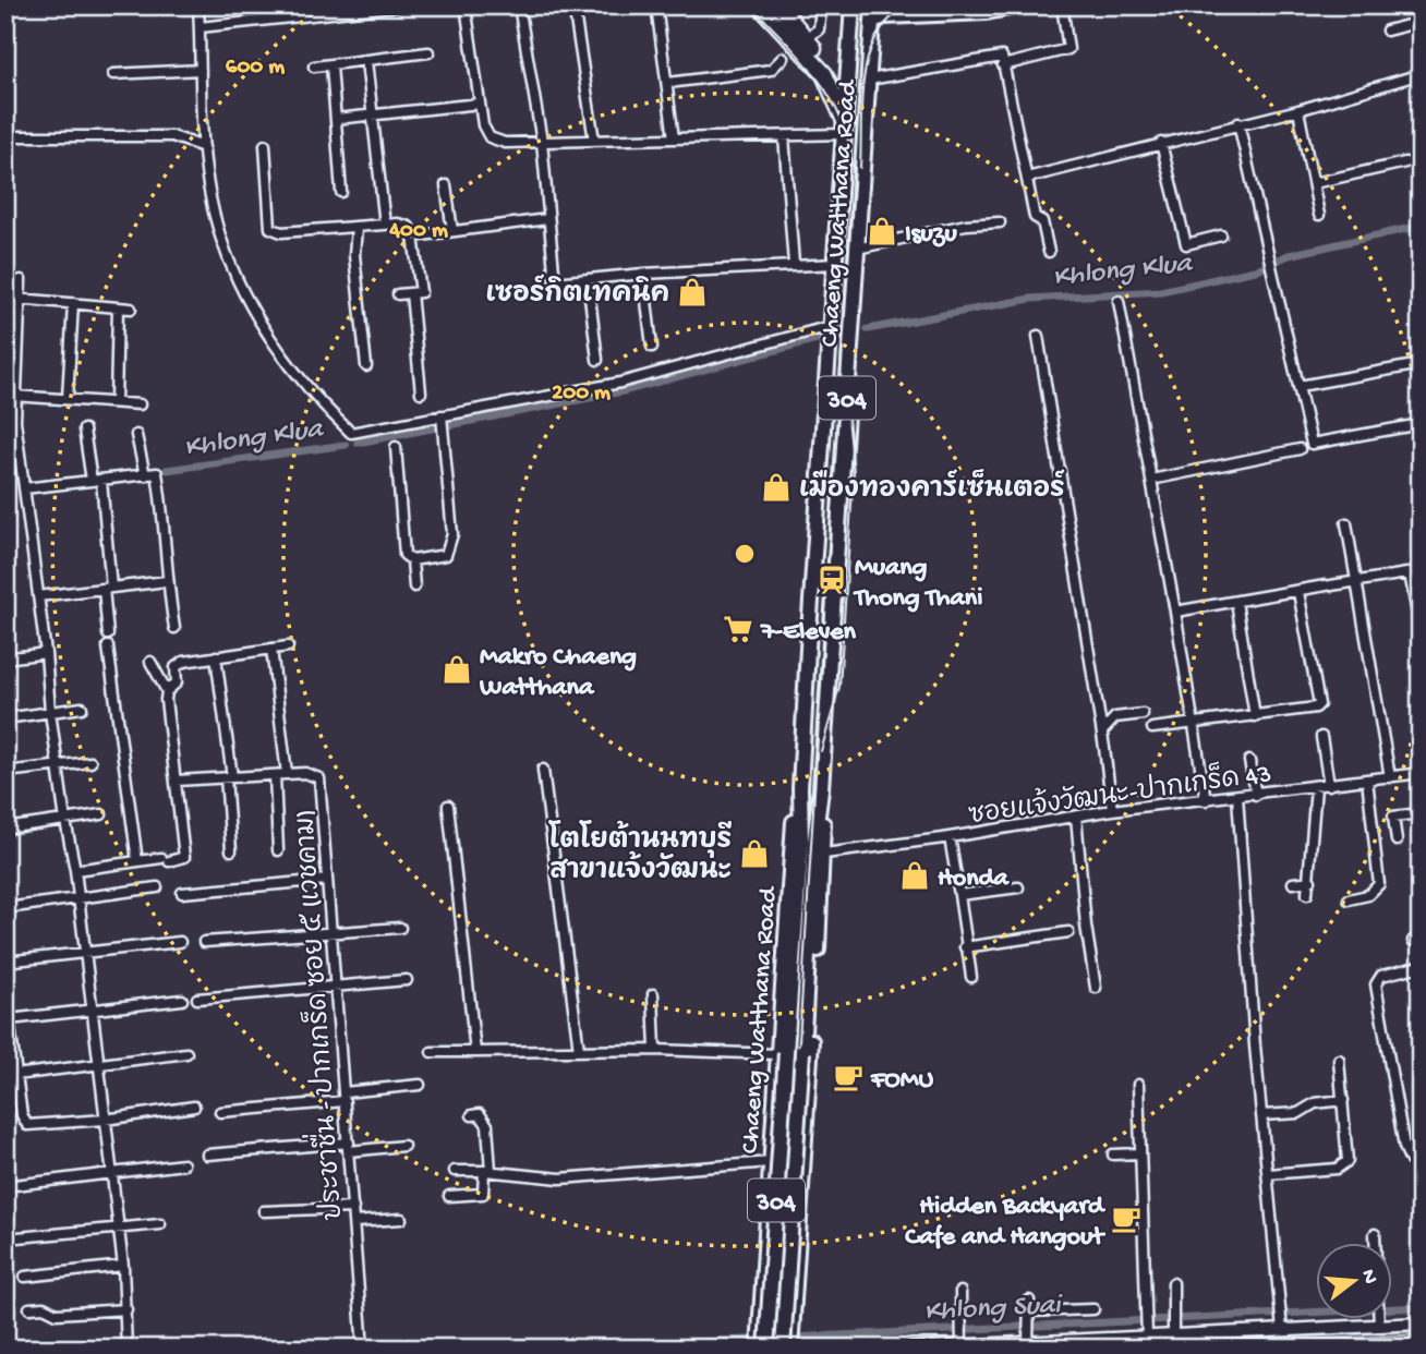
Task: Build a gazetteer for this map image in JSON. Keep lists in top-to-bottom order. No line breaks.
{"streets":{"main road":["Chaeng Watthana Road","304"],"street":["ซอยแจ้งวัฒนะ-ปากเกร็ด 43","ประชาชื่น - ปากเกร็ด ซอย ๕ (เวชคาม)"]},"crossings":[["Chaeng Watthana Road","ซอยแจ้งวัฒนะ-ปากเกร็ด 43"]],"water":["Khlong Klua","Khlong Suai"],"places":{"shop":["Isuzu","เซอร์กิตเทคนิค","เมืองทองคาร์เซ็นเตอร์","Makro Chaeng Watthana","โตโยต้านนทบุรี สาขาแจ้งวัฒนะ","Honda"],"station":["Muang Thong Thani"],"supermarket":["7-Eleven"],"cafe":["FOMU","Hidden Backyard Cafe and Hangout"]},"north":"right","rings":["600 m","400 m","200 m"]}
